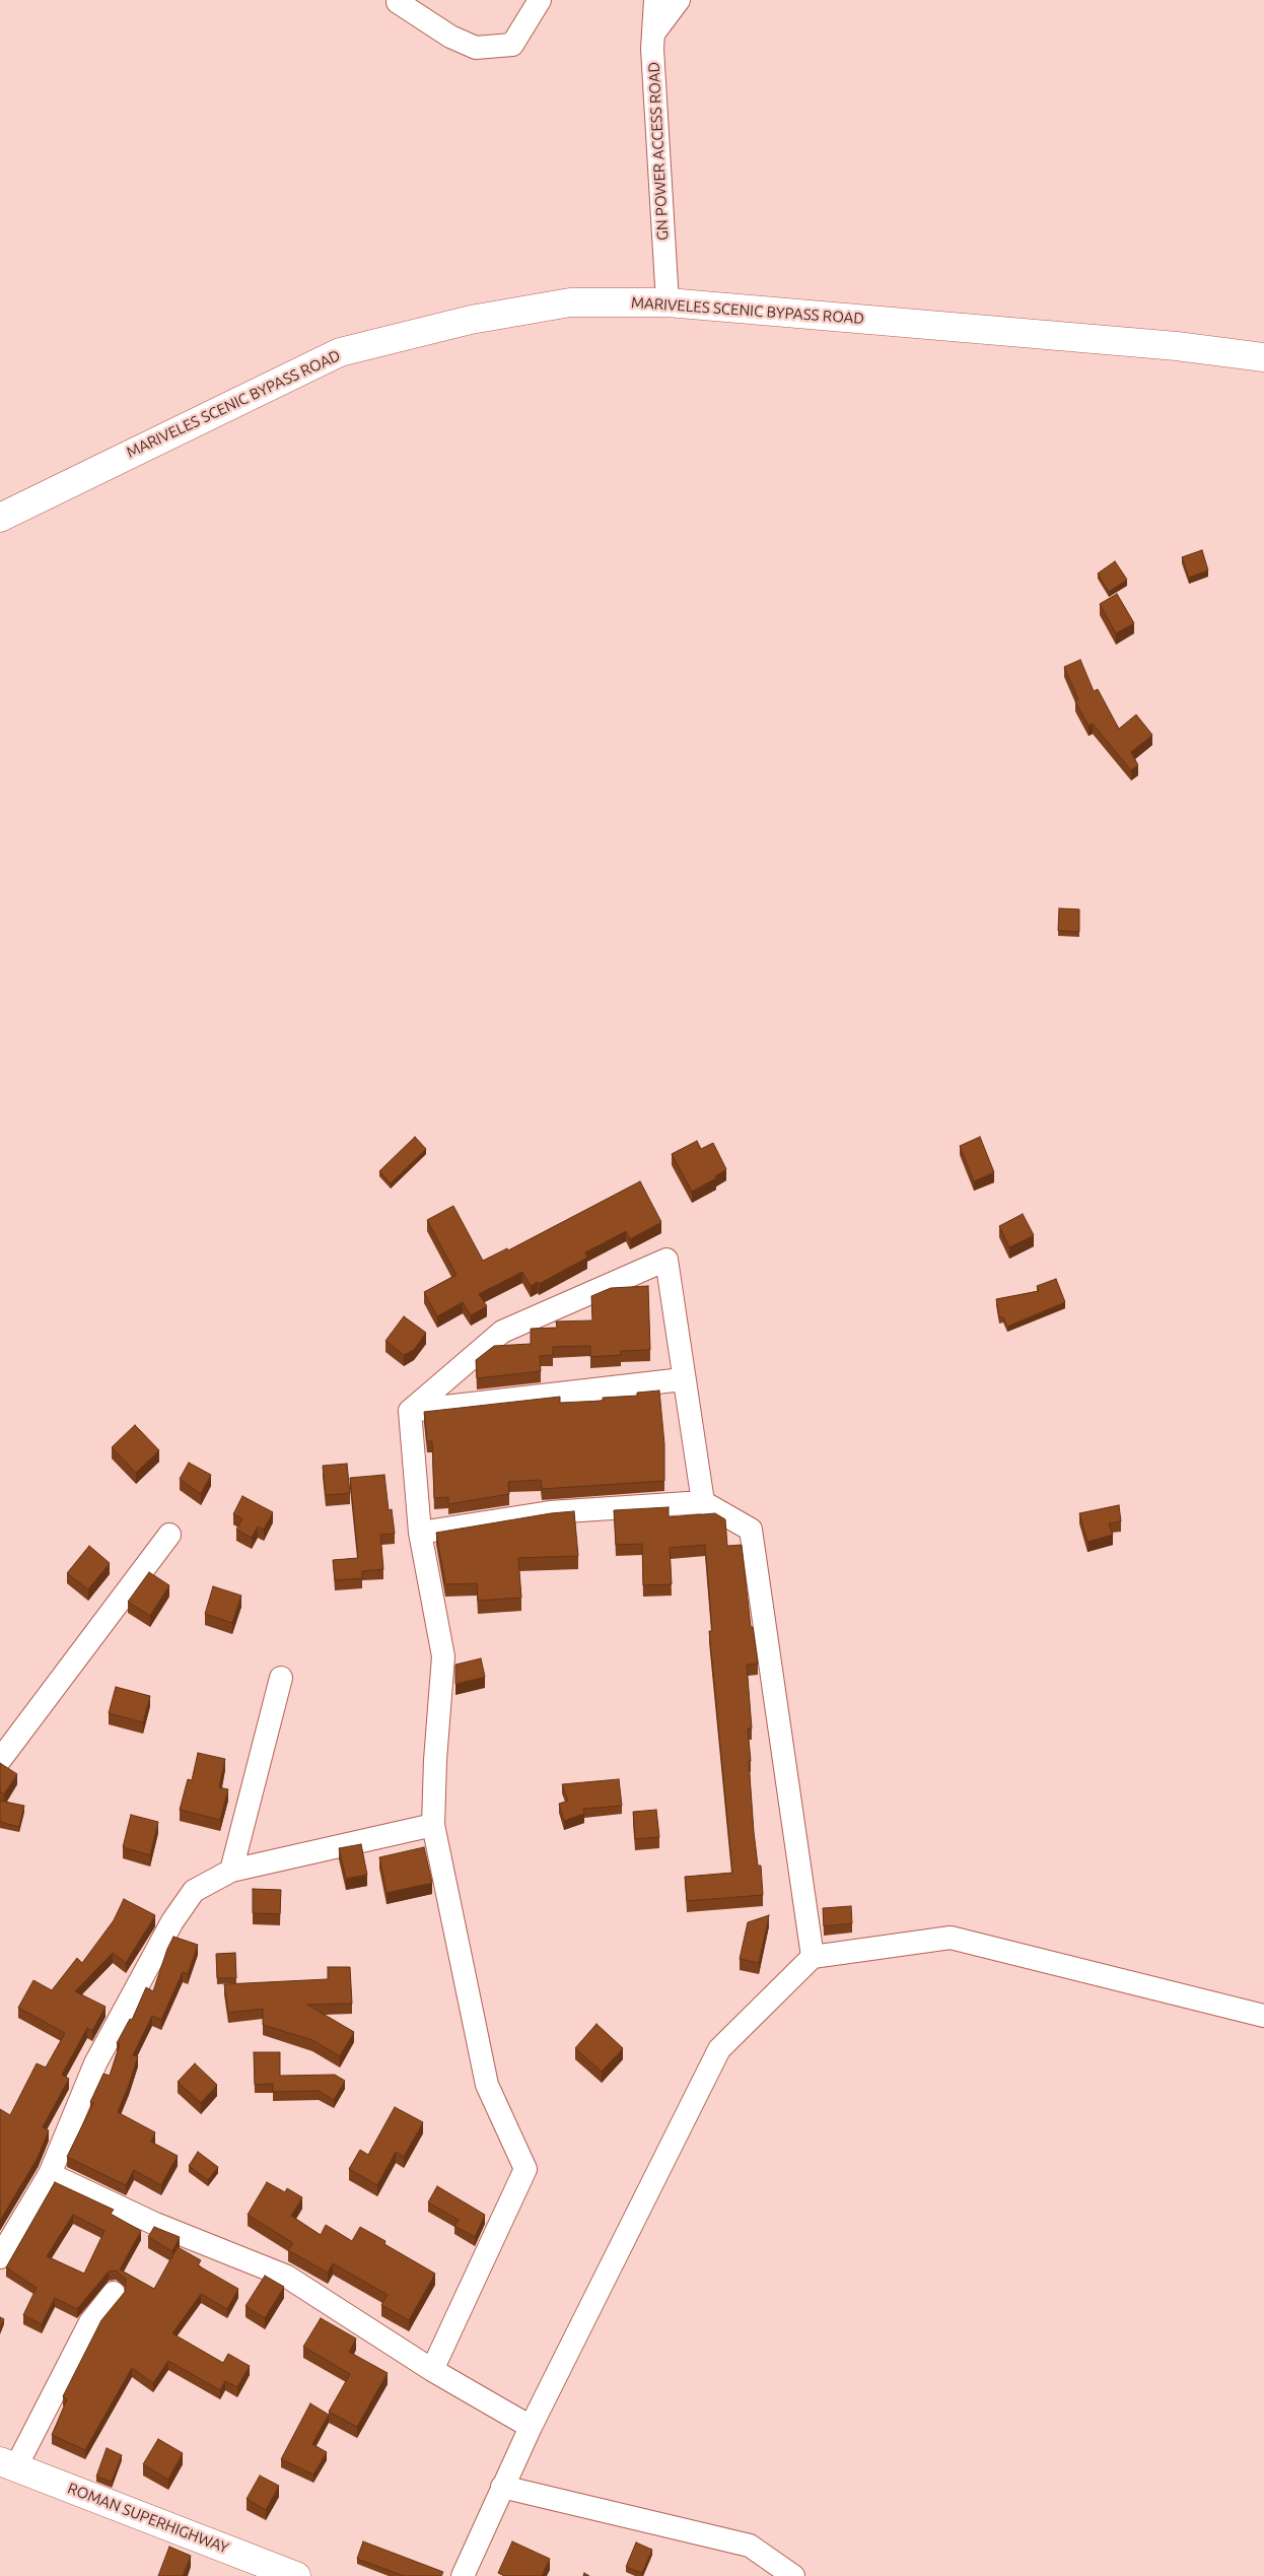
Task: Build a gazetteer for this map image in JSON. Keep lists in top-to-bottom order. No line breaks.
{"streets":{"main road":["MARIVELES SCENIC BYPASS ROAD","ROMAN SUPERHIGHWAY"],"street":["GN POWER ACCESS ROAD"]},"crossings":[["GN POWER ACCESS ROAD","MARIVELES SCENIC BYPASS ROAD"]]}
